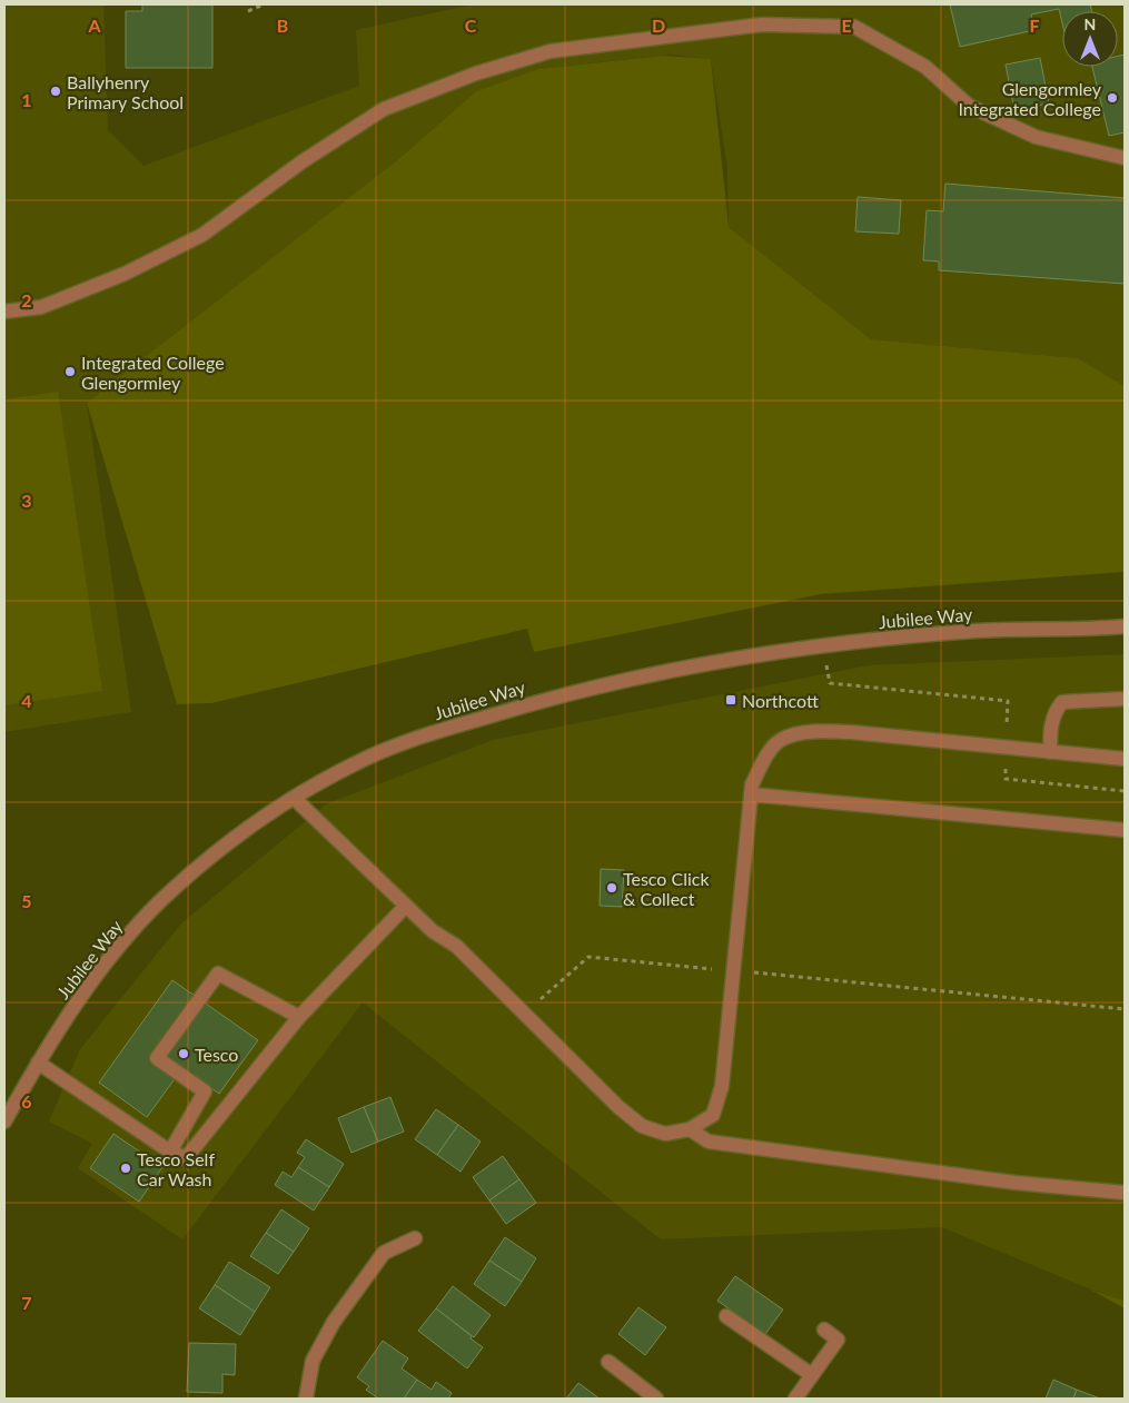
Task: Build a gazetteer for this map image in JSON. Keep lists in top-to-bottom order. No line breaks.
{"streets":{"street":["Jubilee Way"]},"places":{"other":["Ballyhenry Primary School","Glengormley Integrated College","Integrated College Glengormley","Tesco Click & Collect","Tesco","Tesco Self Car Wash"],"transit":["Northcott"]},"north":"top","grid":{"columns":["A","B","C","D","E","F"],"rows":["1","2","3","4","5","6","7"]}}
